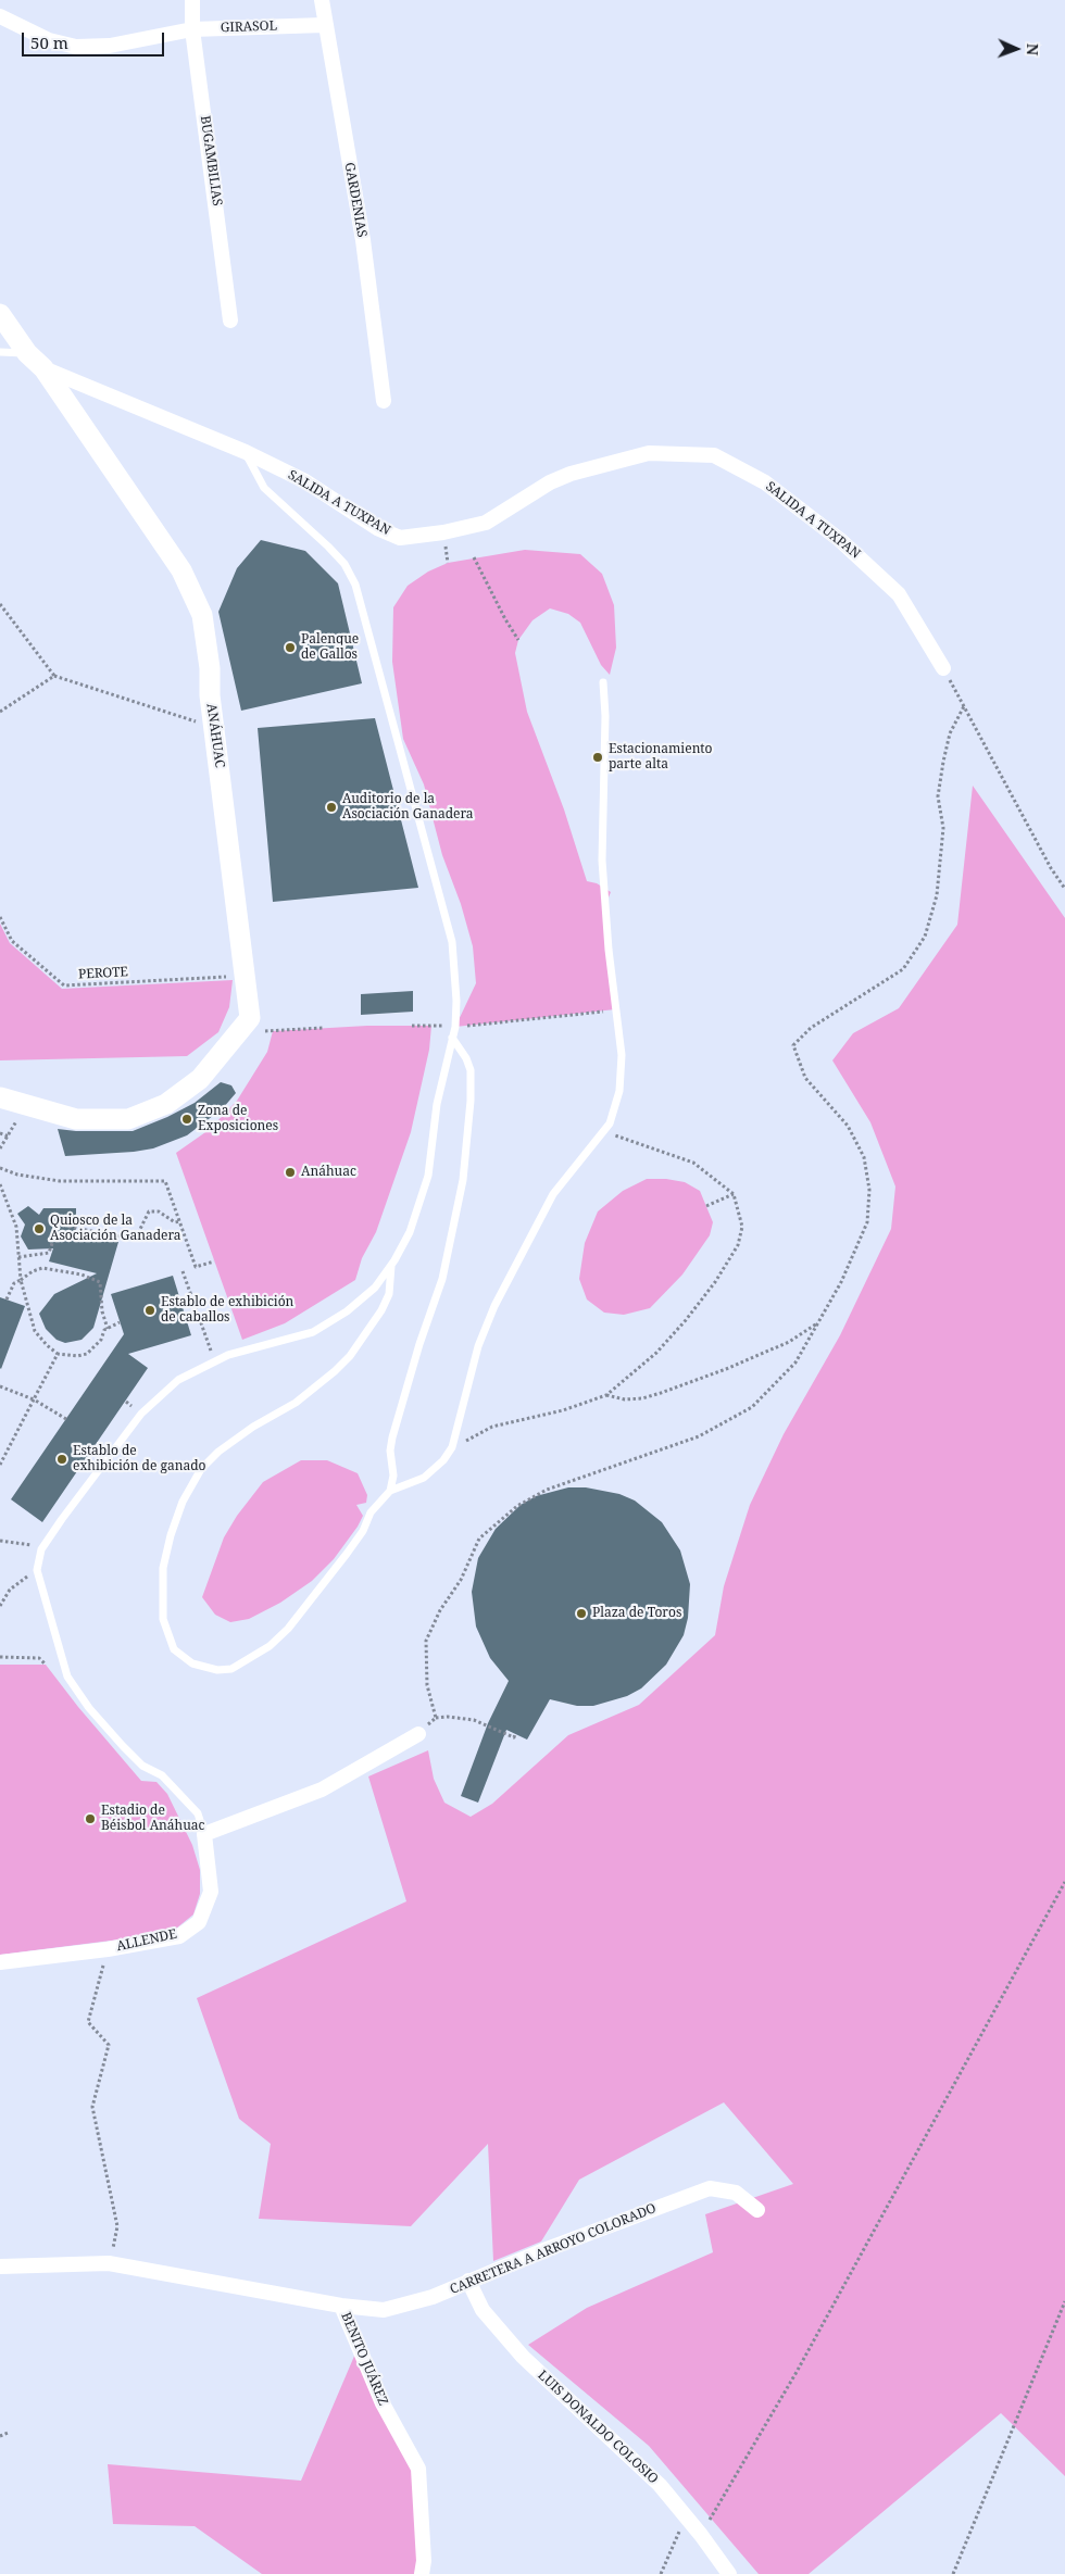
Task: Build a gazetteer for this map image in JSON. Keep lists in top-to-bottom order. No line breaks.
{"streets":{"street":["GIRASOL","BUGAMBILIAS","GARDENIAS","SALIDA A TUXPAN","ANÁHUAC","ALLENDE","CARRETERA A ARROYO COLORADO","BENITO JUÁREZ","LUIS DONALDO COLOSIO"],"path":["PEROTE"]},"crossings":[["GIRASOL","BUGAMBILIAS"],["GIRASOL","GARDENIAS"],["SALIDA A TUXPAN","ANÁHUAC"],["CARRETERA A ARROYO COLORADO","BENITO JUÁREZ"],["CARRETERA A ARROYO COLORADO","LUIS DONALDO COLOSIO"]],"places":["Palenque de Gallos","Estacionamiento parte alta","Auditorio de la Asociación Ganadera","Zona de Exposiciones","Anáhuac","Quiosco de la Asociación Ganadera","Establo de exhibición de caballos","Establo de exhibición de ganado","Plaza de Toros","Estadio de Béisbol Anáhuac"],"scale_bar":"50 m","north":"right"}
